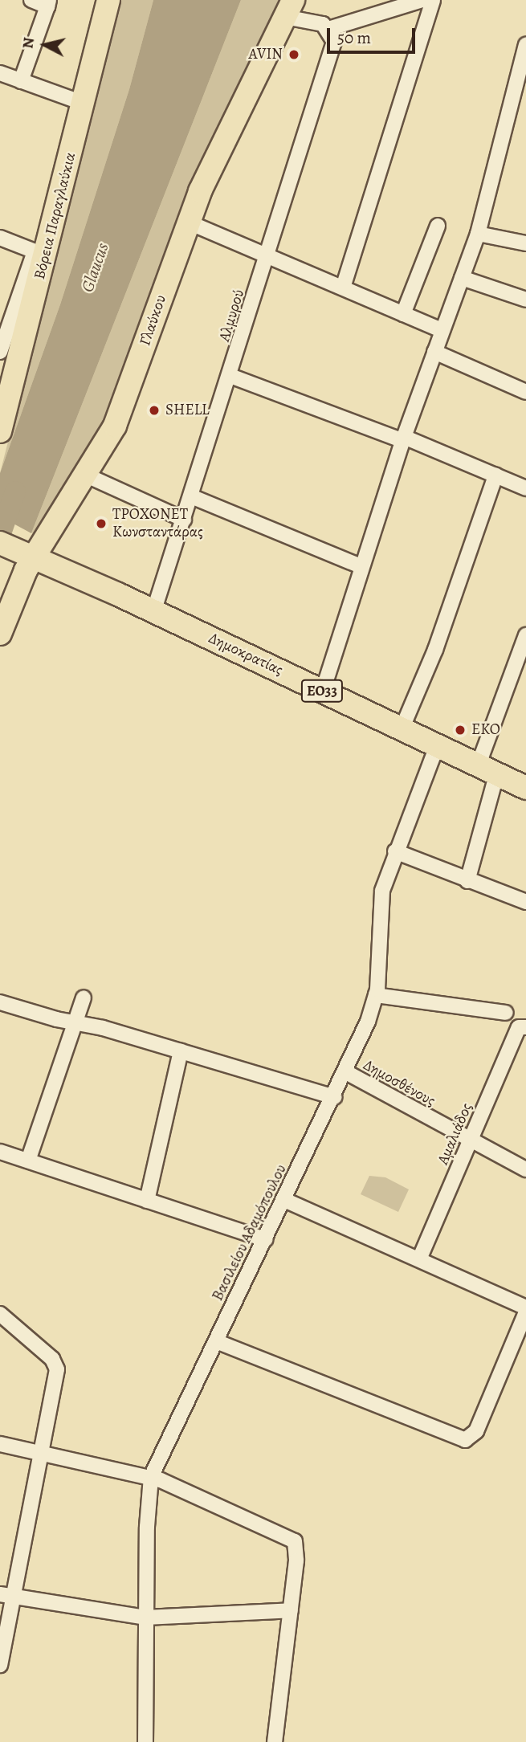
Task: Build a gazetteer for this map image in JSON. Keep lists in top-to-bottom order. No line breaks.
{"streets":{"main road":["Βόρεια Παραγλαύκια","Γλαύκου","Δημοκρατίας","ΕΟ33"],"street":["Αλμυρού","Δημοσθένους","Αμαλιάδος","Βασιλείου Αδαμόπουλου"]},"crossings":[["Αλμυρού","Δημοκρατίας"],["Γλαύκου","Δημοκρατίας"],["Γλαύκου","ΕΟ33"],["Δημοκρατίας","ΕΟ33"],["Δημοκρατίας","Βασιλείου Αδαμόπουλου"],["Δημοσθένους","Αμαλιάδος"],["Δημοσθένους","Βασιλείου Αδαμόπουλου"]],"water":["Glaucus"],"places":["AVIN","SHELL","ΤΡΟΧΟΝΕΤ Κωνσταντάρας","EKO"],"scale_bar":"50 m","north":"left"}
